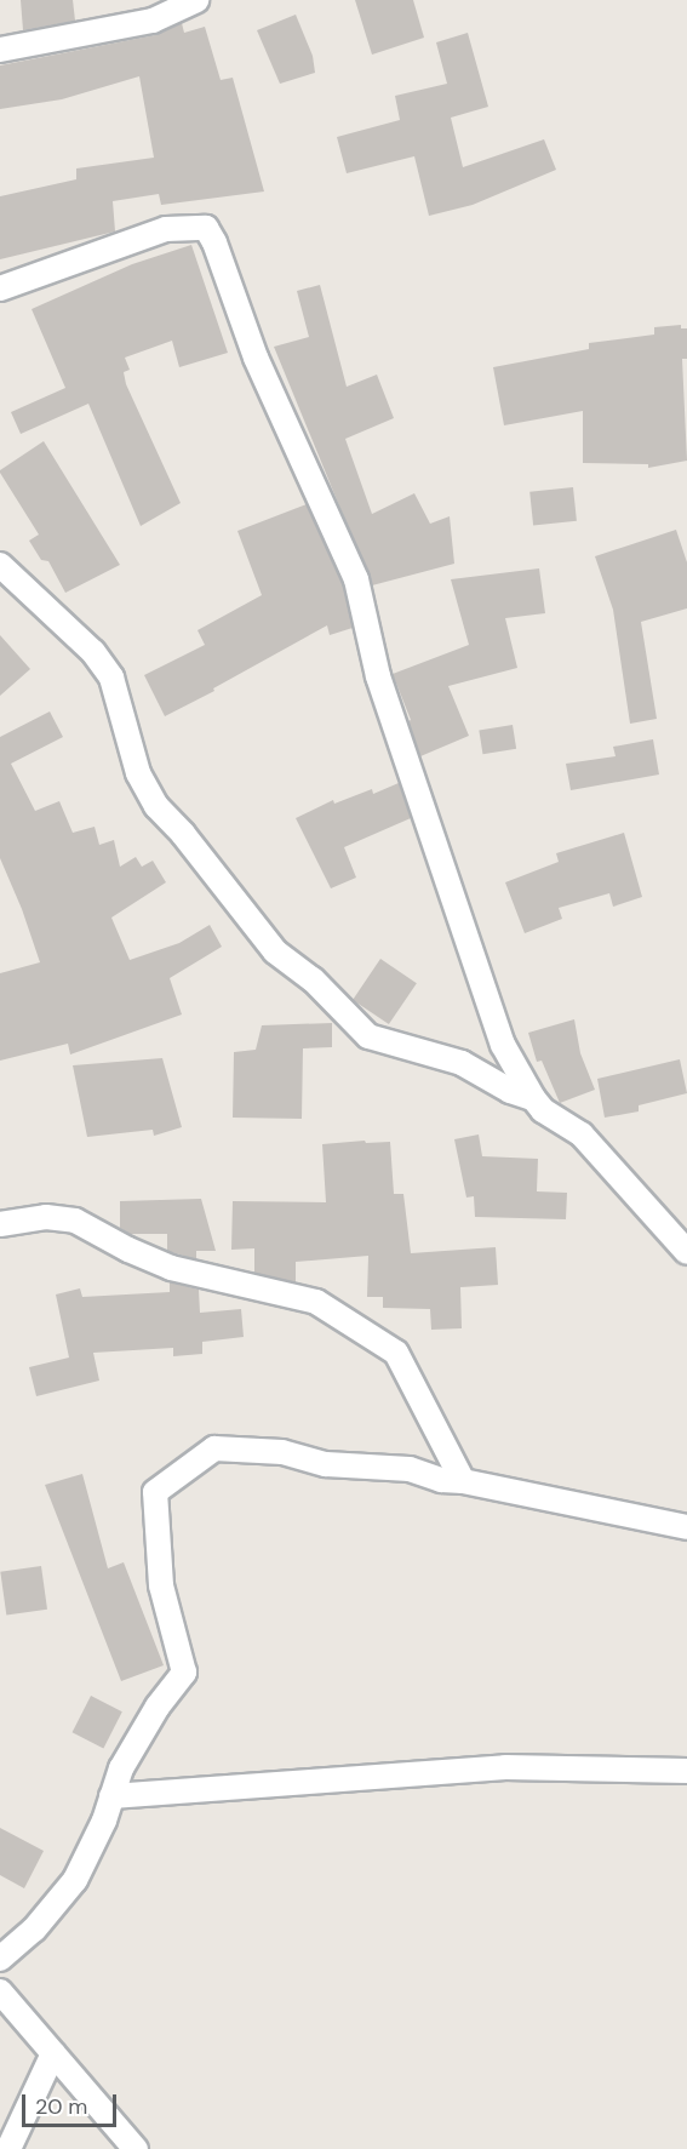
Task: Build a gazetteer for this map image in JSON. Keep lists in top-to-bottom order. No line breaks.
{"scale_bar":"20 m"}
